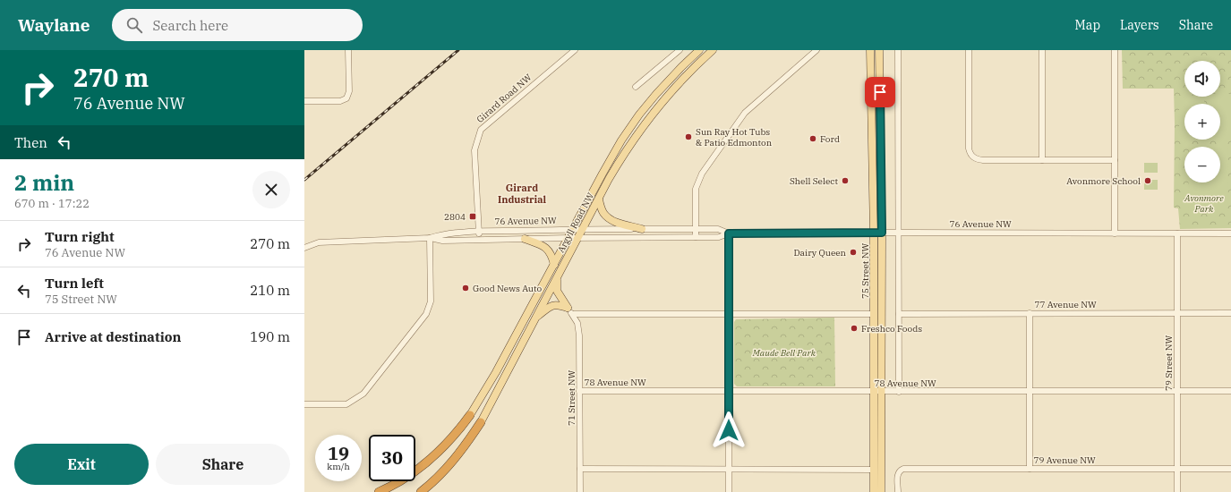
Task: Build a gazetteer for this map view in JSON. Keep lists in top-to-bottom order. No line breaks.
{"streets":{"main road":["Argyll Road NW","75 Street NW"],"street":["Girard Road NW","76 Avenue NW","77 Avenue NW","79 Street NW","78 Avenue NW","71 Street NW","79 Avenue NW"]},"crossings":[["Girard Road NW","76 Avenue NW"],["76 Avenue NW","Argyll Road NW"],["76 Avenue NW","75 Street NW"],["76 Avenue NW","79 Street NW"],["75 Street NW","78 Avenue NW"],["77 Avenue NW","79 Street NW"],["79 Street NW","78 Avenue NW"],["79 Street NW","79 Avenue NW"],["78 Avenue NW","71 Street NW"]],"districts":["Girard Industrial"],"parks":["Avonmore Park","Maude Bell Park"],"places":{"other":["Sun Ray Hot Tubs & Patio Edmonton","Ford","Shell Select","Avonmore School","Dairy Queen","Good News Auto","Freshco Foods"],"transit":["2804"]},"page":{"header":"Waylane","search":"Search here","nav":["Map","Layers","Share"],"turn":["270 m","76 Avenue NW"],"map_buttons":["+","−"],"then":"Then","heading":["2 min","670 m · 17:22"],"list":[{"name":"Turn right","note":"76 Avenue NW","value":"270 m"},{"name":"Turn left","note":"75 Street NW","value":"210 m"},{"name":"Arrive at destination","value":"190 m"}],"speed":"19 km/h","limit":"30","buttons":["Exit","Share"]}}
